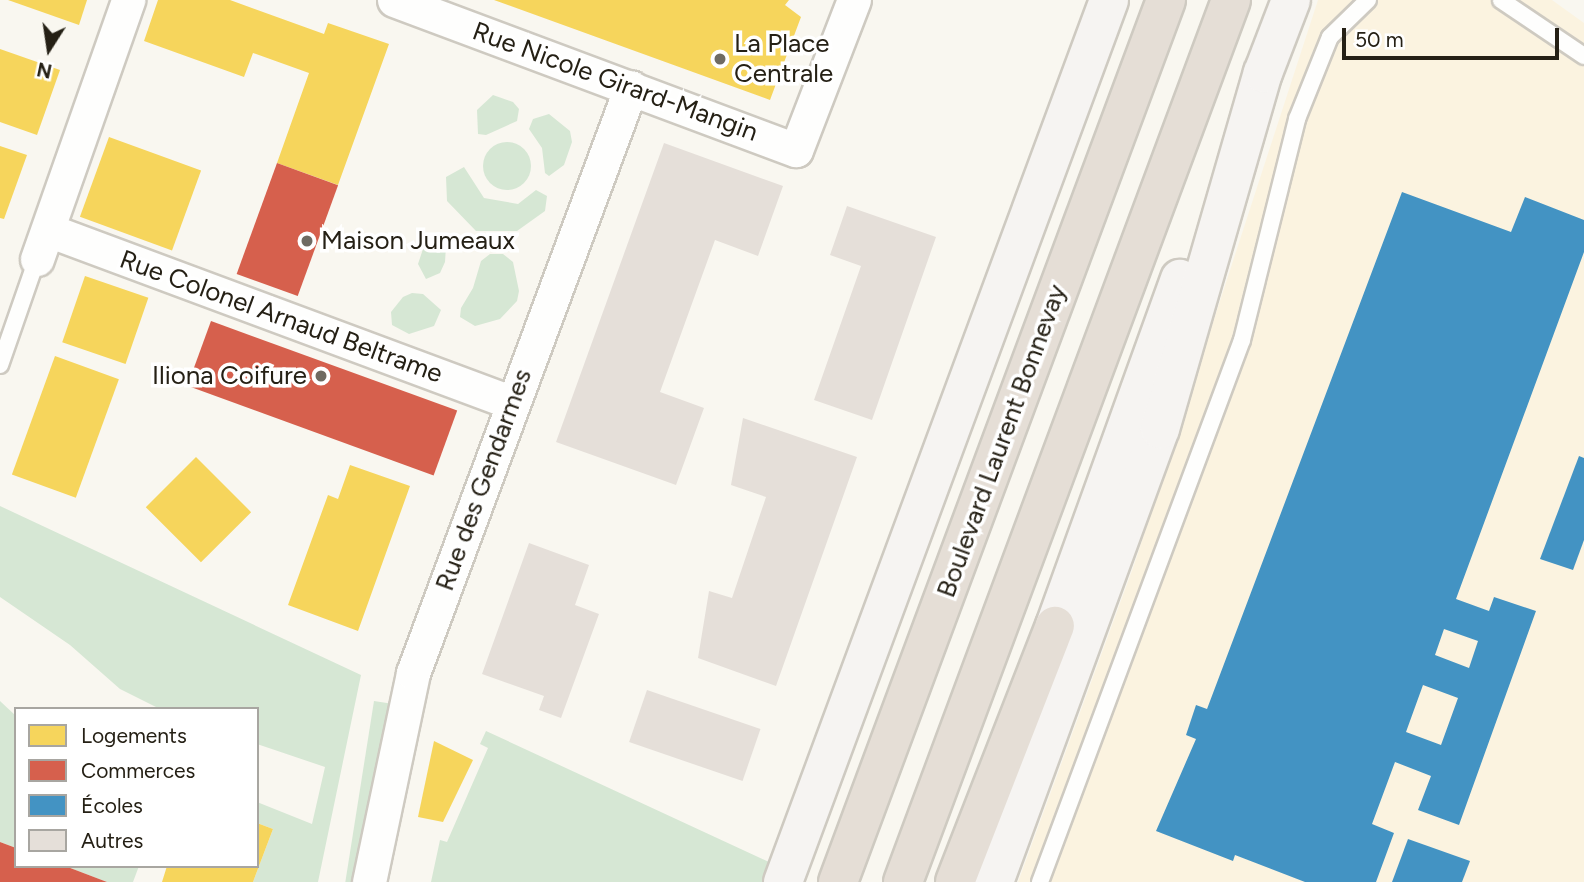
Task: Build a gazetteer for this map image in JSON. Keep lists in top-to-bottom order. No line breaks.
{"streets":{"highway":["Boulevard Laurent Bonnevay"],"street":["Rue Nicole Girard-Mangin","Rue Colonel Arnaud Beltrame","Rue des Gendarmes"]},"crossings":[["Rue Nicole Girard-Mangin","Rue des Gendarmes"],["Rue Colonel Arnaud Beltrame","Rue des Gendarmes"]],"places":["La Place Centrale","Maison Jumeaux","Iliona Coifure"],"legend":["Logements","Commerces","Écoles","Autres"],"scale_bar":"50 m","north":"bottom"}
